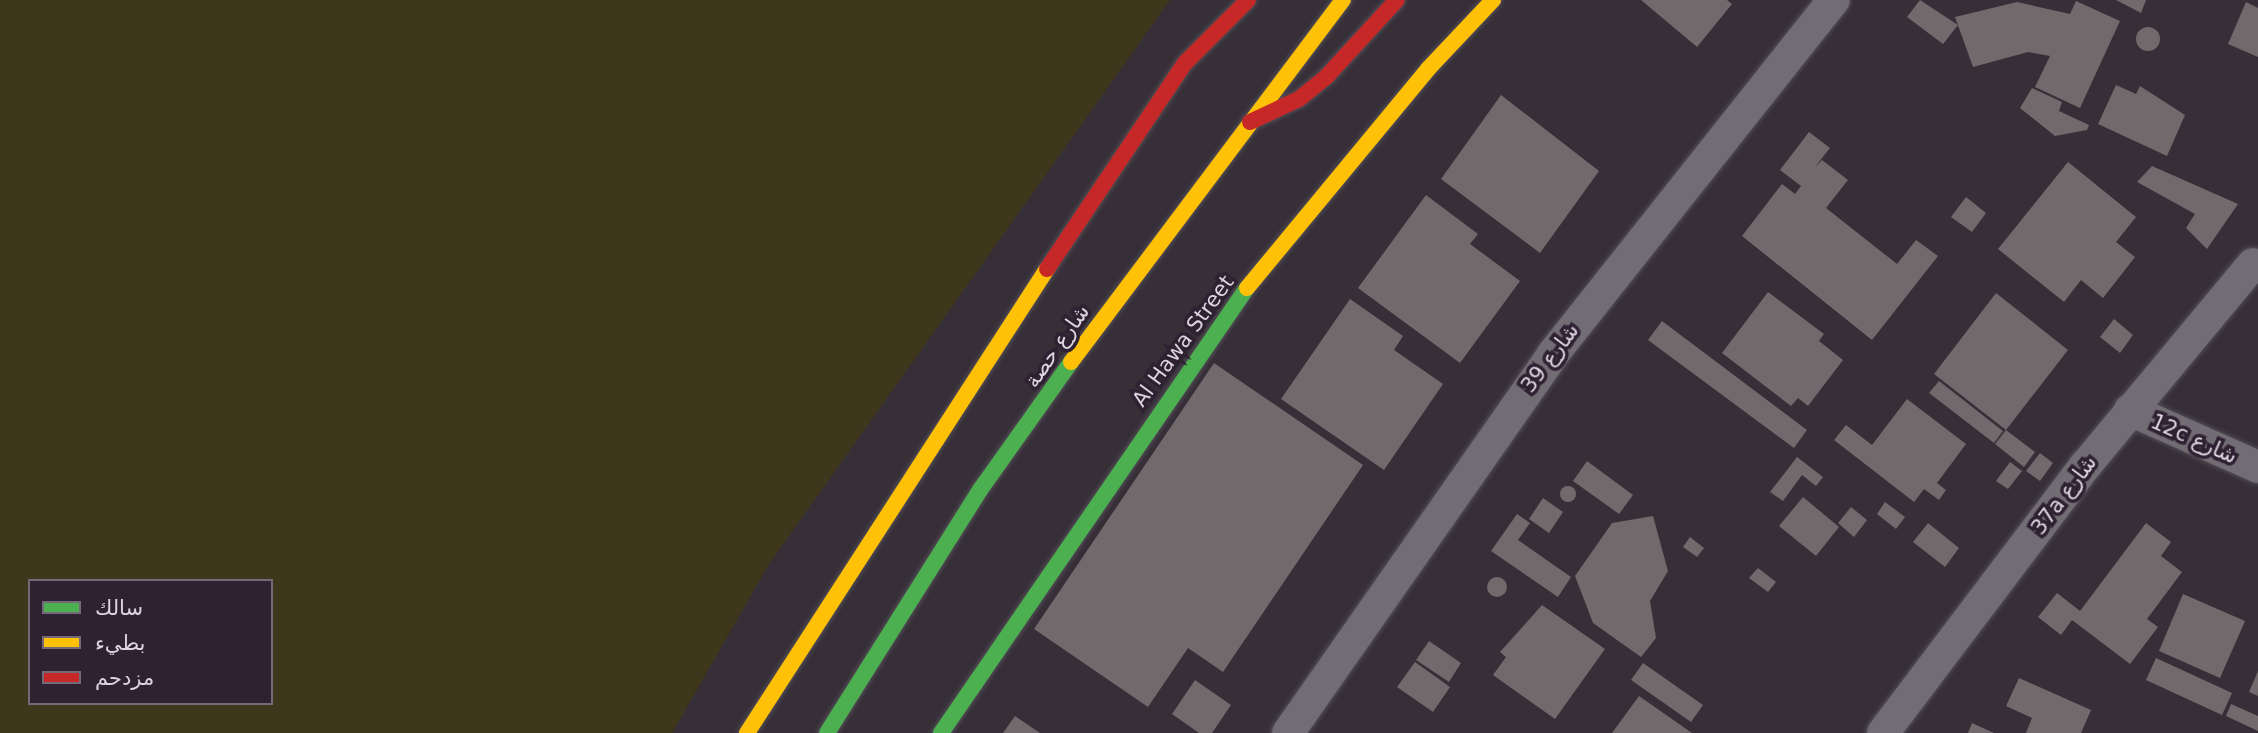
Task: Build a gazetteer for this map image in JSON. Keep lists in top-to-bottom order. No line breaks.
{"streets":{"main road":["Al Hawa Street","شارع حصة"],"street":["شارع 39","12c شارع","37a شارع"]},"crossings":[["12c شارع","37a شارع"]],"legend":["سالك","بطيء","مزدحم"]}
